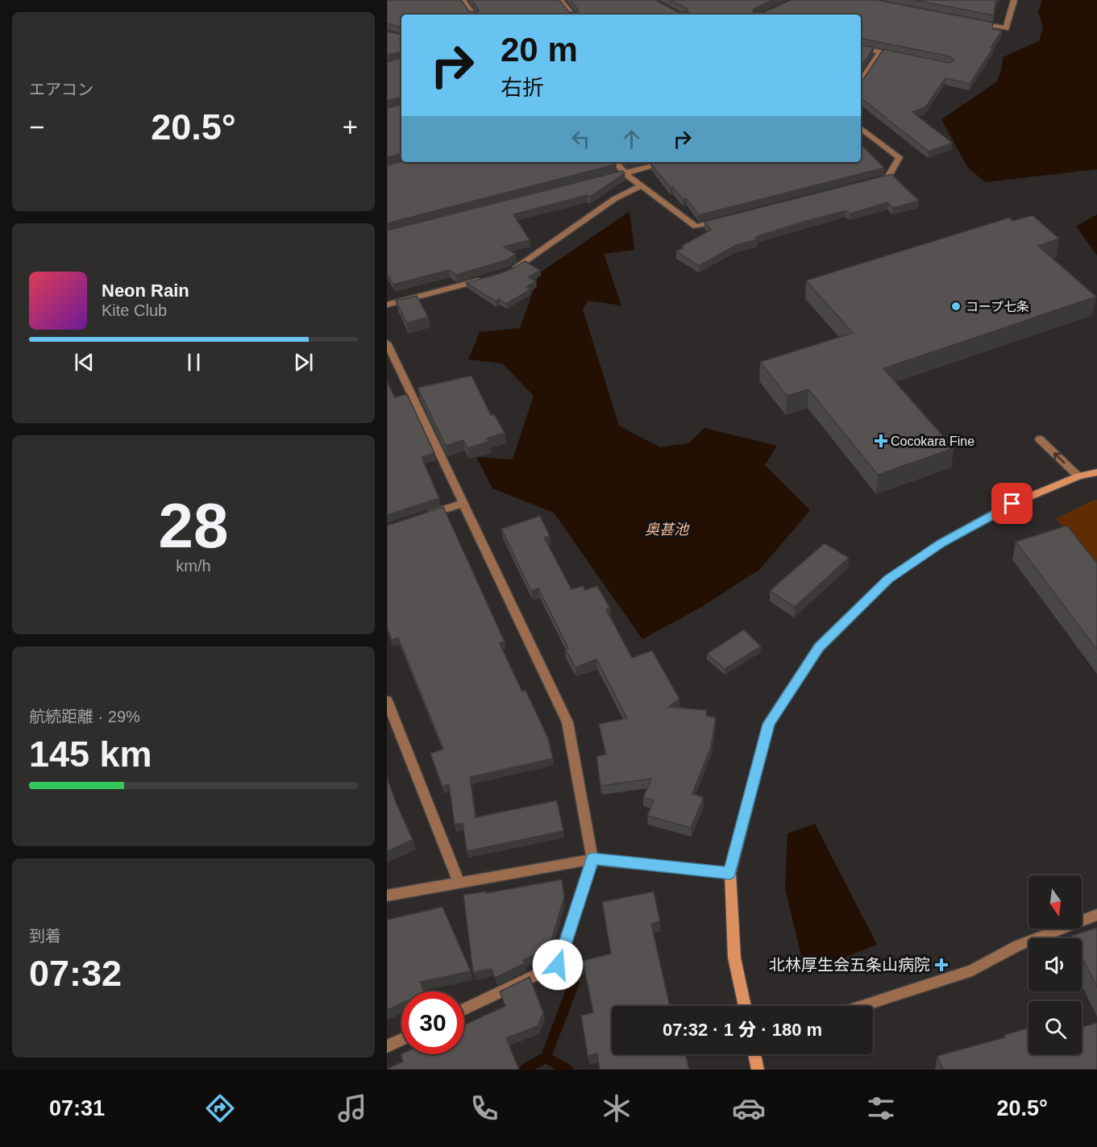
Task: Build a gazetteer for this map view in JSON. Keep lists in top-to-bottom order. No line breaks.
{"water":["奥甚池"],"places":{"other":["コープ七条"],"health":["Cocokara Fine","北林厚生会五条山病院"]},"north":"bottom","page":{"tile":["エアコン",["28","km/h"],["航続距離 · 29%","145 km"],["到着","07:32"]],"turn":["20 m","右折"],"heat":["−","20.5°","+"],"song":["Neon Rain","Kite Club"],"limit":"30","trip":"07:32 · 1 分 · 180 m","tabs":["07:31","20.5°"]}}
